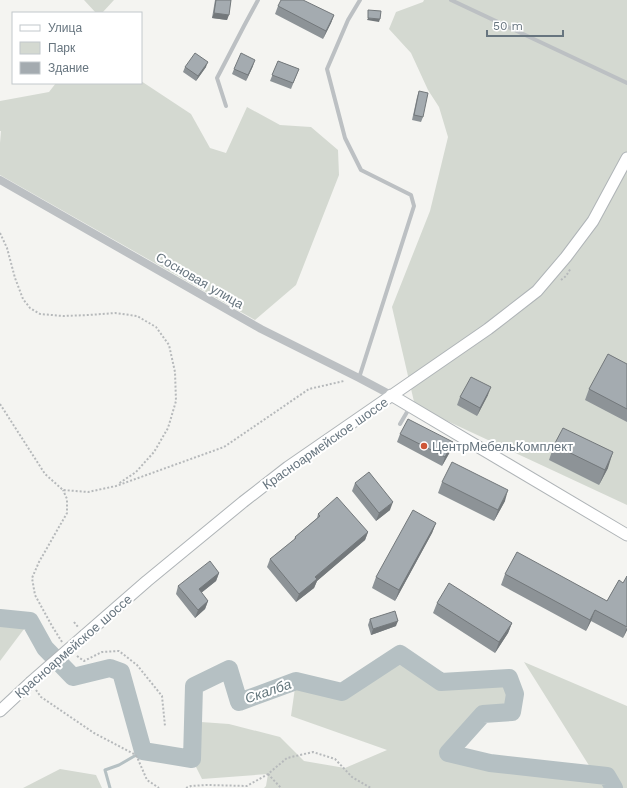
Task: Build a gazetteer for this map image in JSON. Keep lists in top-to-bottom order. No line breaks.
{"streets":{"main road":["Красноармейское шоссе"],"street":["Сосновая улица"]},"crossings":[["Сосновая улица","Красноармейское шоссе"]],"water":["Скалба"],"places":["ЦентрМебельКомплект"],"legend":["Улица","Парк","Здание"],"scale_bar":"50 m"}
